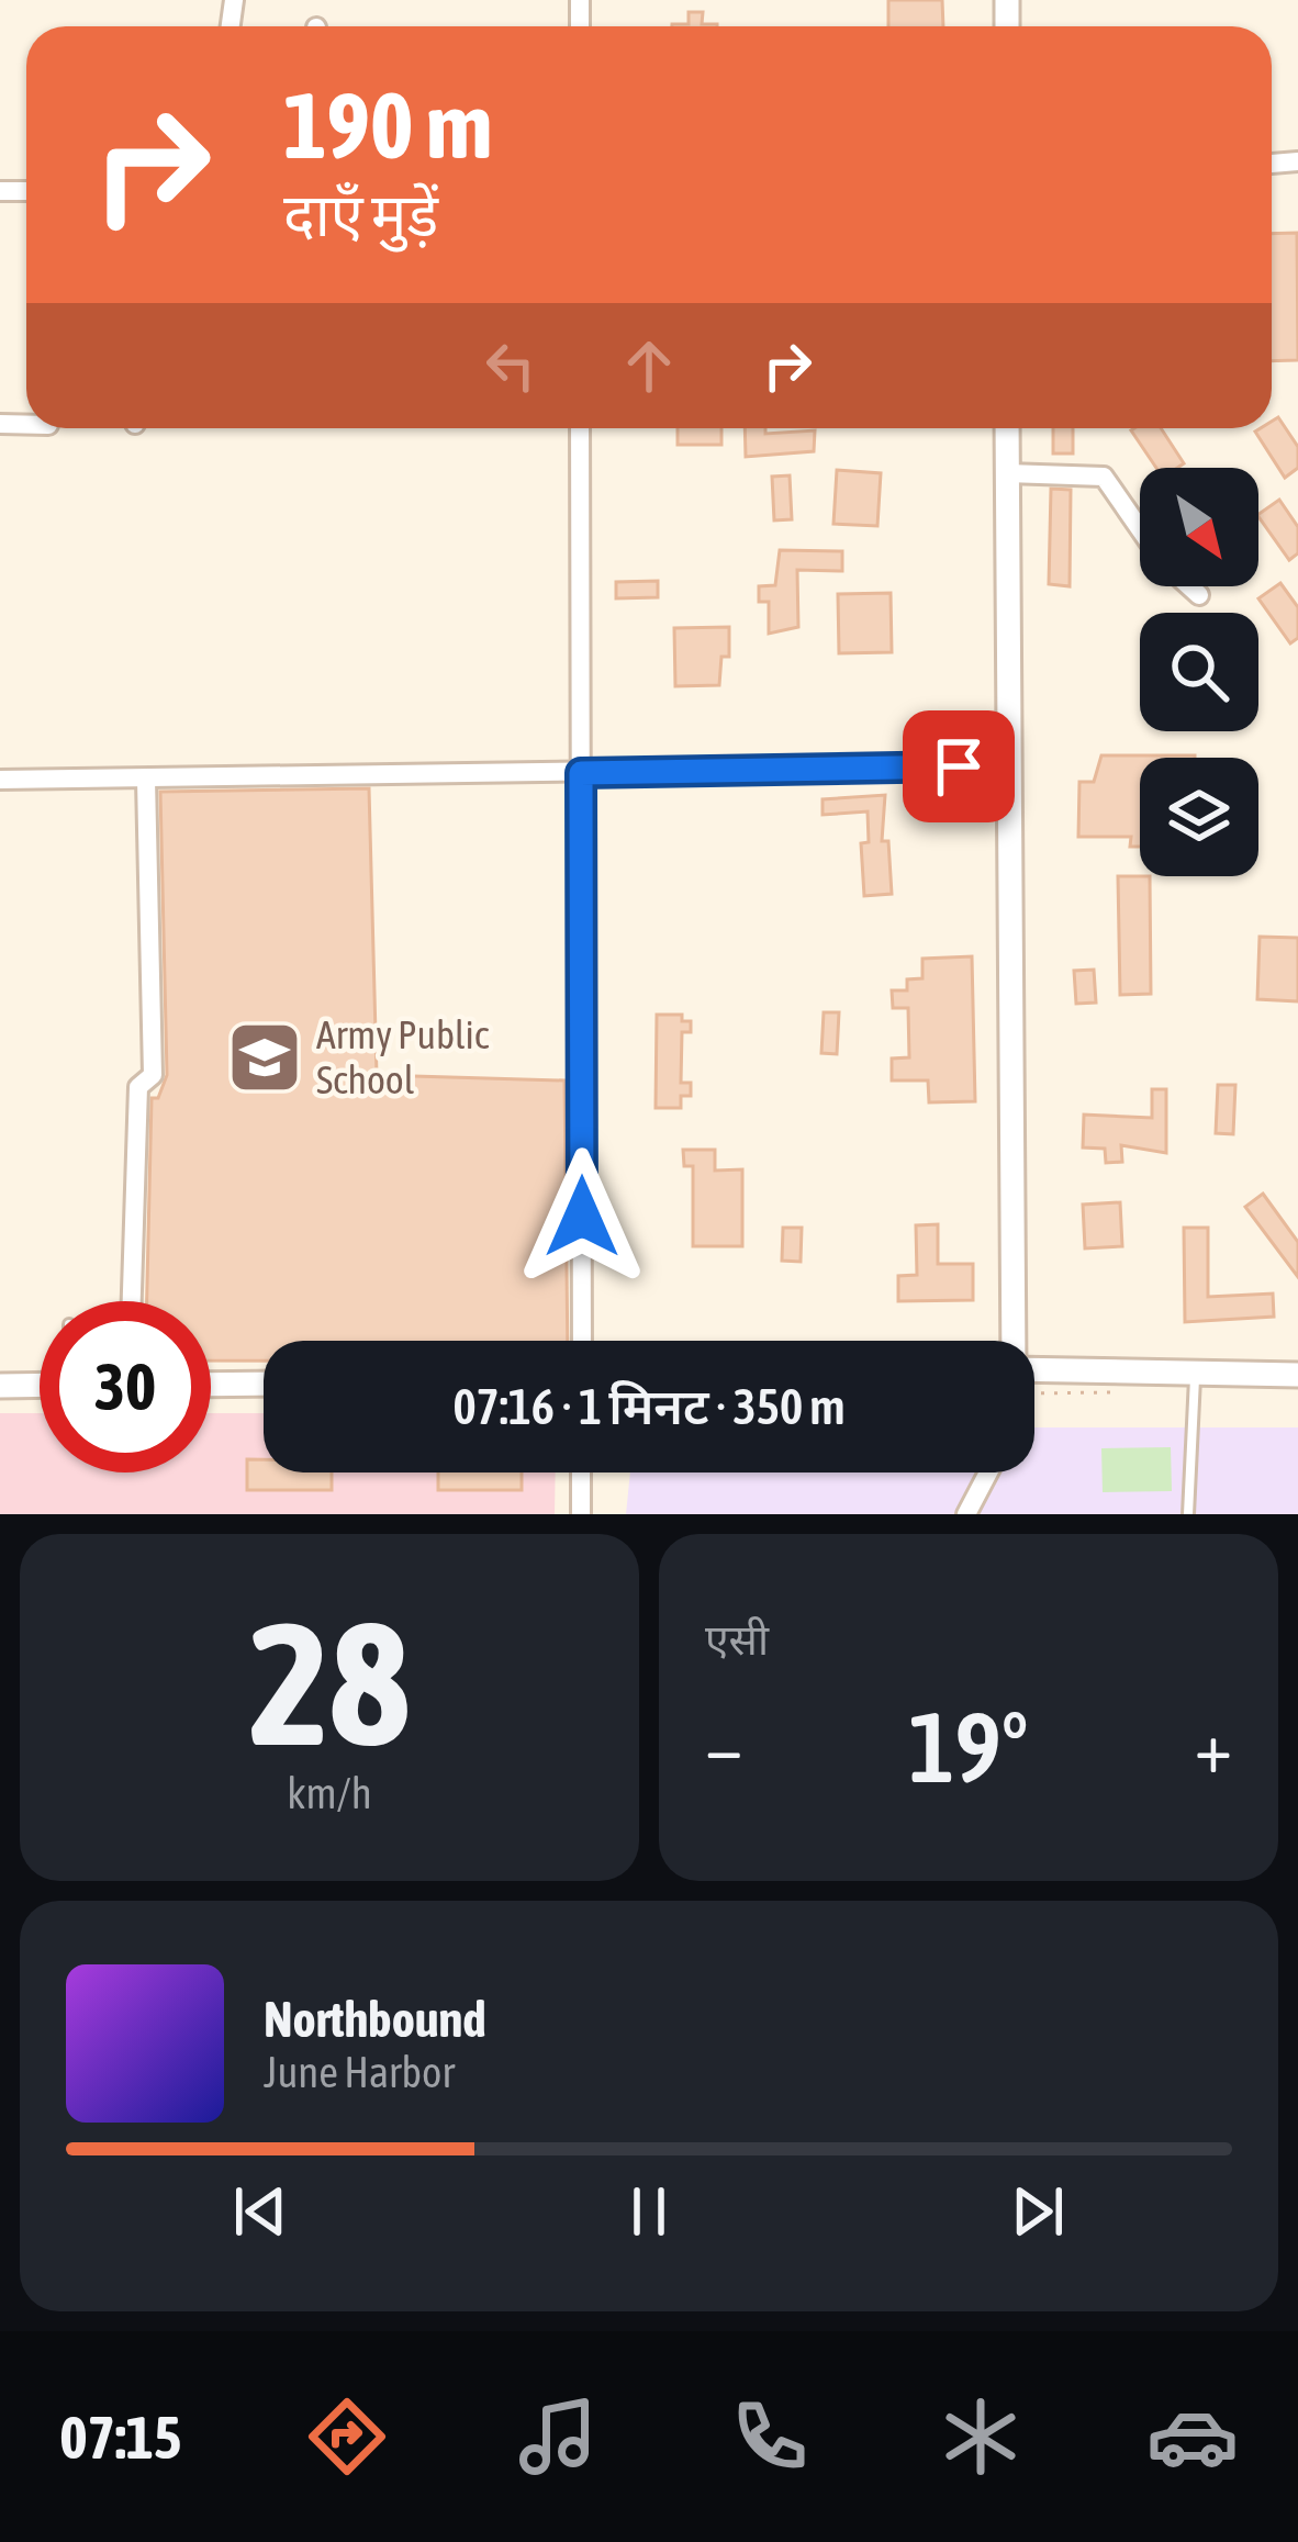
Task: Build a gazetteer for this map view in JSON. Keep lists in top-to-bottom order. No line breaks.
{"places":{"school or university":["Army Public School"]},"north":"bottom right","page":{"turn":["190 m","दाएँ मुड़ें"],"limit":"30","trip":"07:16 · 1 मिनट · 350 m","tile":[["28","km/h"],"एसी"],"heat":["−","19°","+"],"song":["Northbound","June Harbor"],"tabs":"07:15"}}
